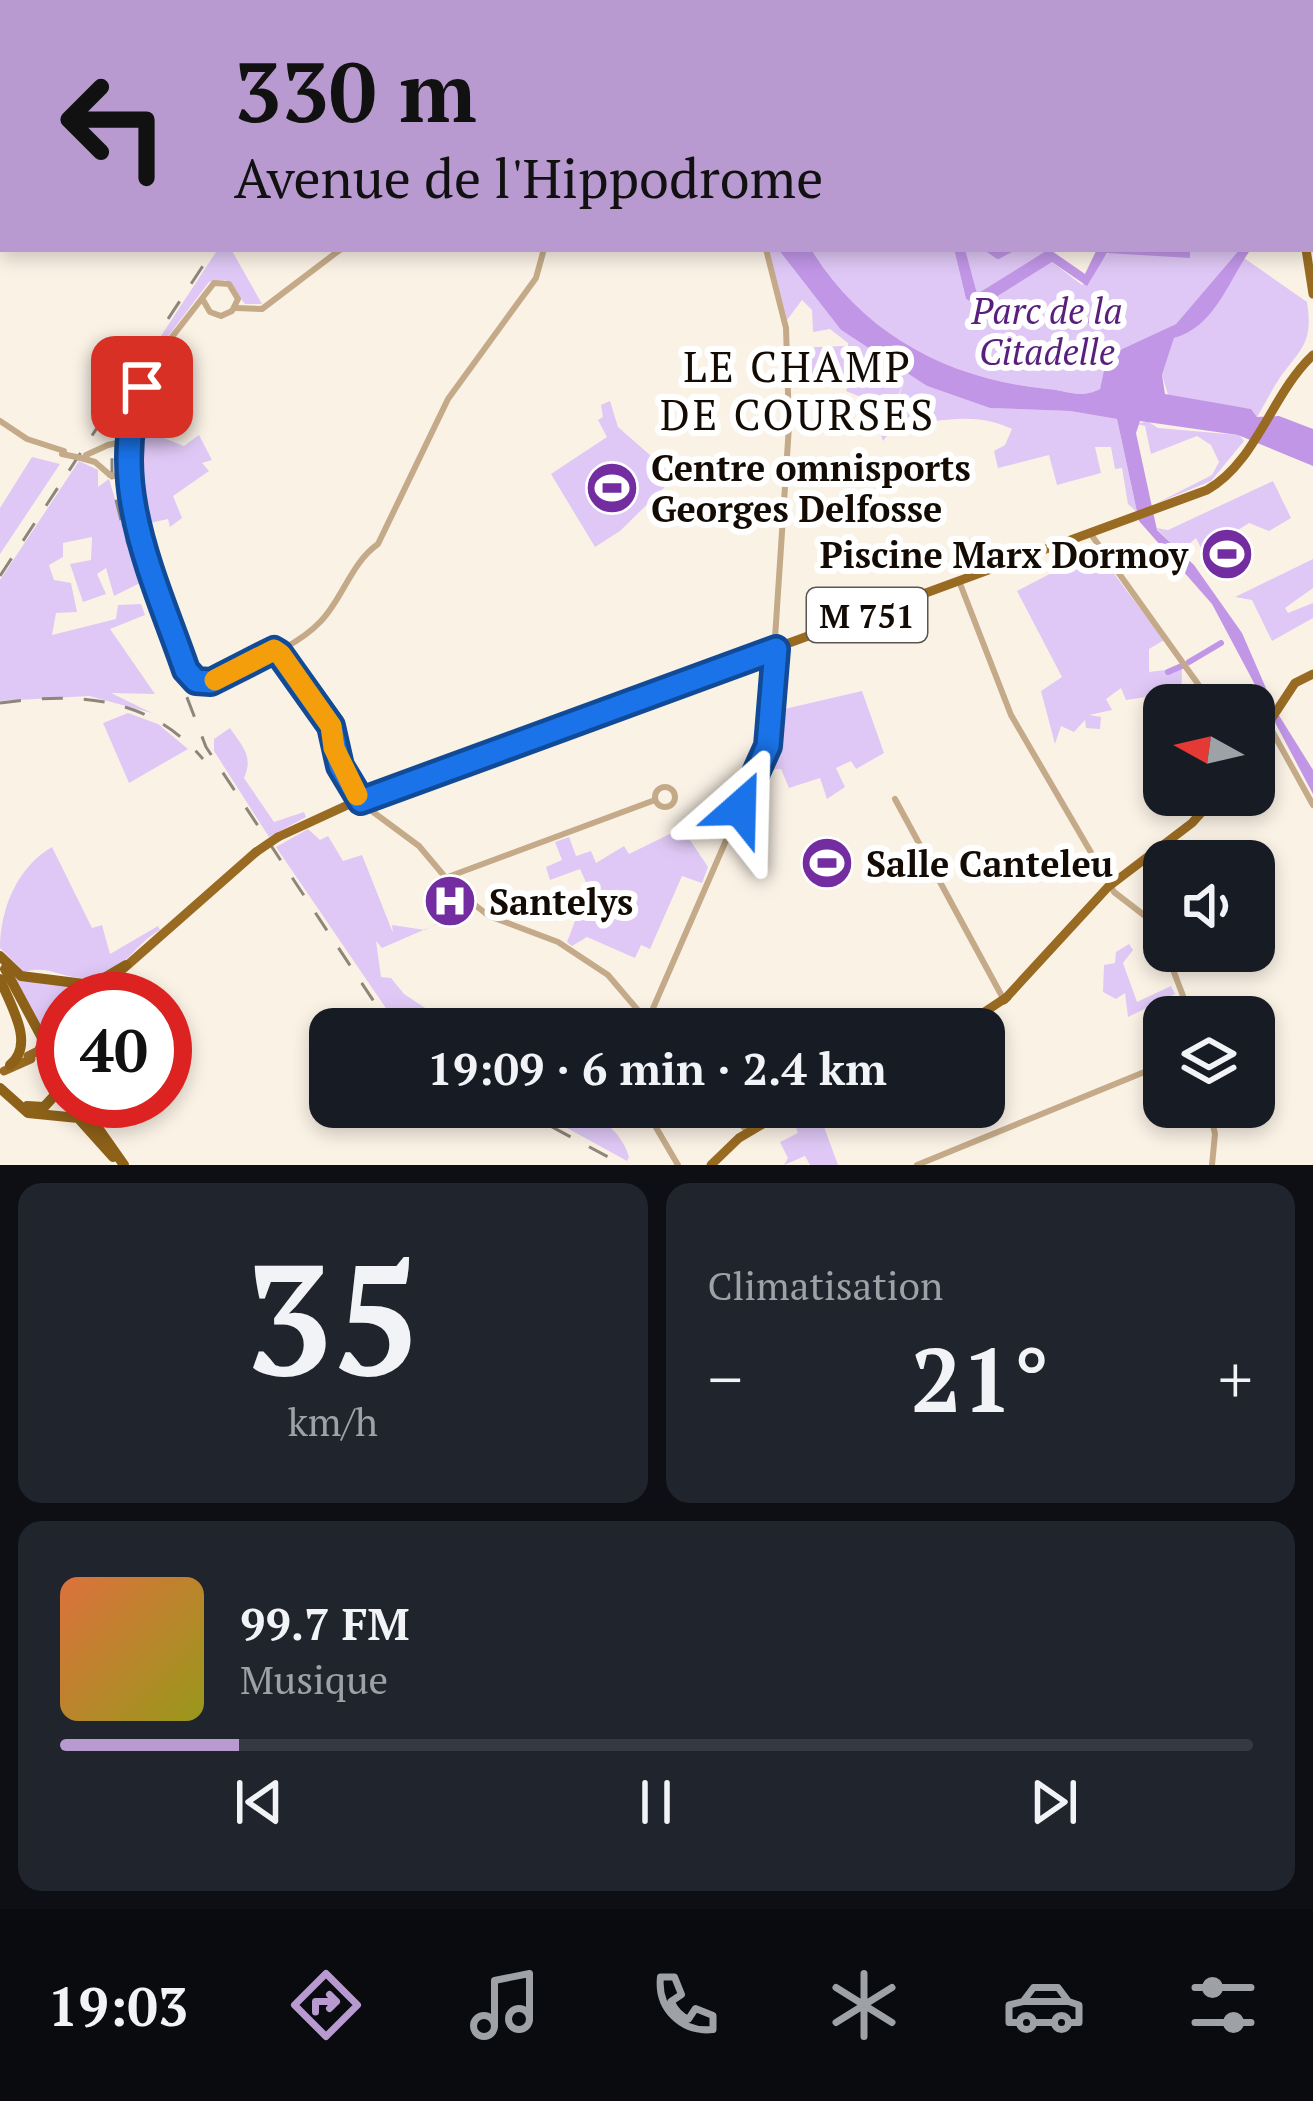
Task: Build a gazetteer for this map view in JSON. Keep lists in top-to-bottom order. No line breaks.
{"streets":{"main road":["M 751"]},"districts":["LE CHAMP DE COURSES"],"parks":["Parc de la Citadelle"],"places":{"sports":["Centre omnisports Georges Delfosse","Piscine Marx Dormoy","Salle Canteleu"],"hospital":["Santelys"]},"north":"left","page":{"turn":["330 m","Avenue de l'Hippodrome"],"limit":"40","trip":"19:09 · 6 min · 2.4 km","tile":[["35","km/h"],"Climatisation"],"heat":["−","21°","+"],"song":["99.7 FM","Musique"],"tabs":"19:03"}}
